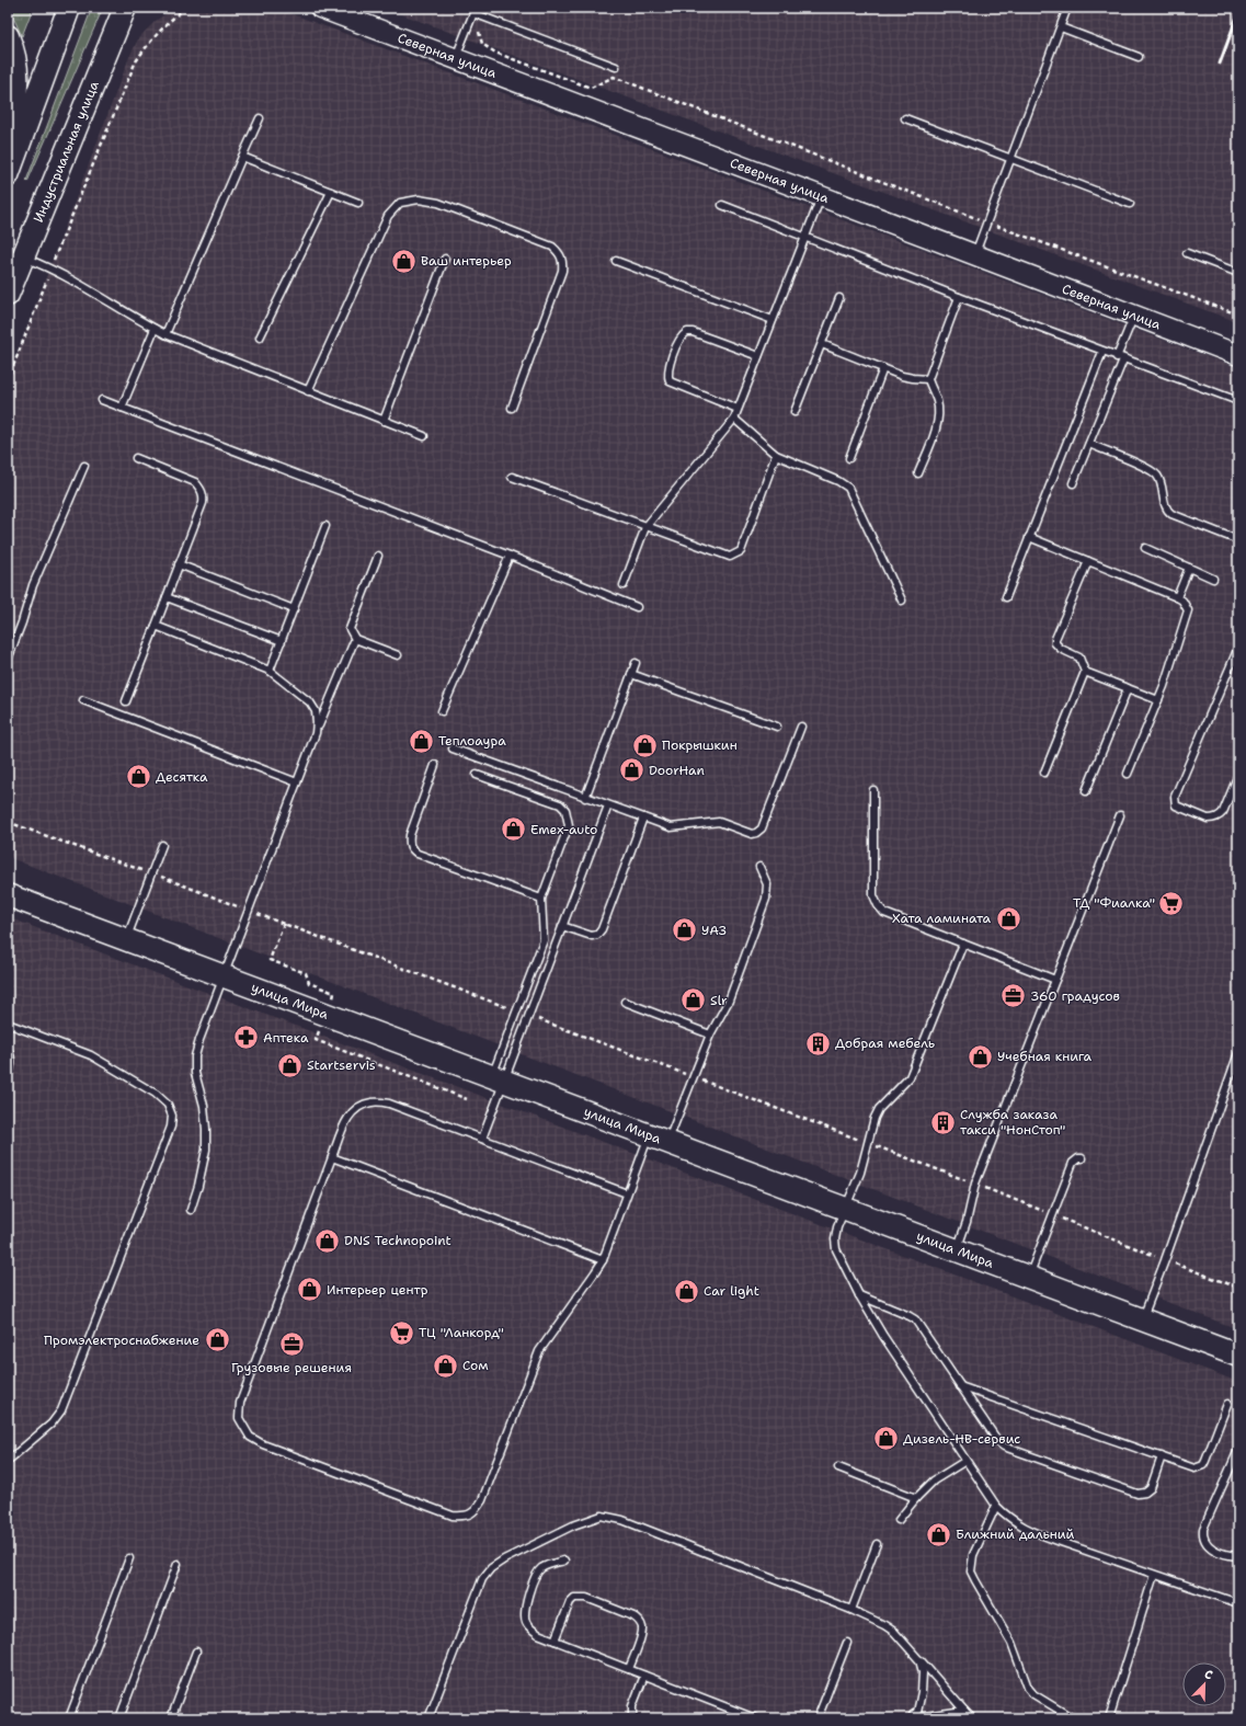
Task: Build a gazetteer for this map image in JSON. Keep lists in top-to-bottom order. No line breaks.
{"streets":{"main road":["Северная улица","Индустриальная улица","улица Мира"]},"places":{"shop":["Ваш интерьер","Теплоаура","Покрышкин","DoorHan","Десятка","Emex-auto","Хата ламината","УАЗ","Slr","Учебная книга","Startservis","DNS Technopoint","Интерьер центр","Car light","Промэлектроснабжение","Сом","Дизель-НВ-сервис","Ближний дальний"],"supermarket":["ТД \"Фиалка\"","ТЦ \"Ланкорд\""],"office":["360 градусов","Грузовые решения"],"pharmacy":["Аптека"],"building":["Добрая мебель","Служба заказа такси \"НонСтоп\""]},"north":"top right"}
